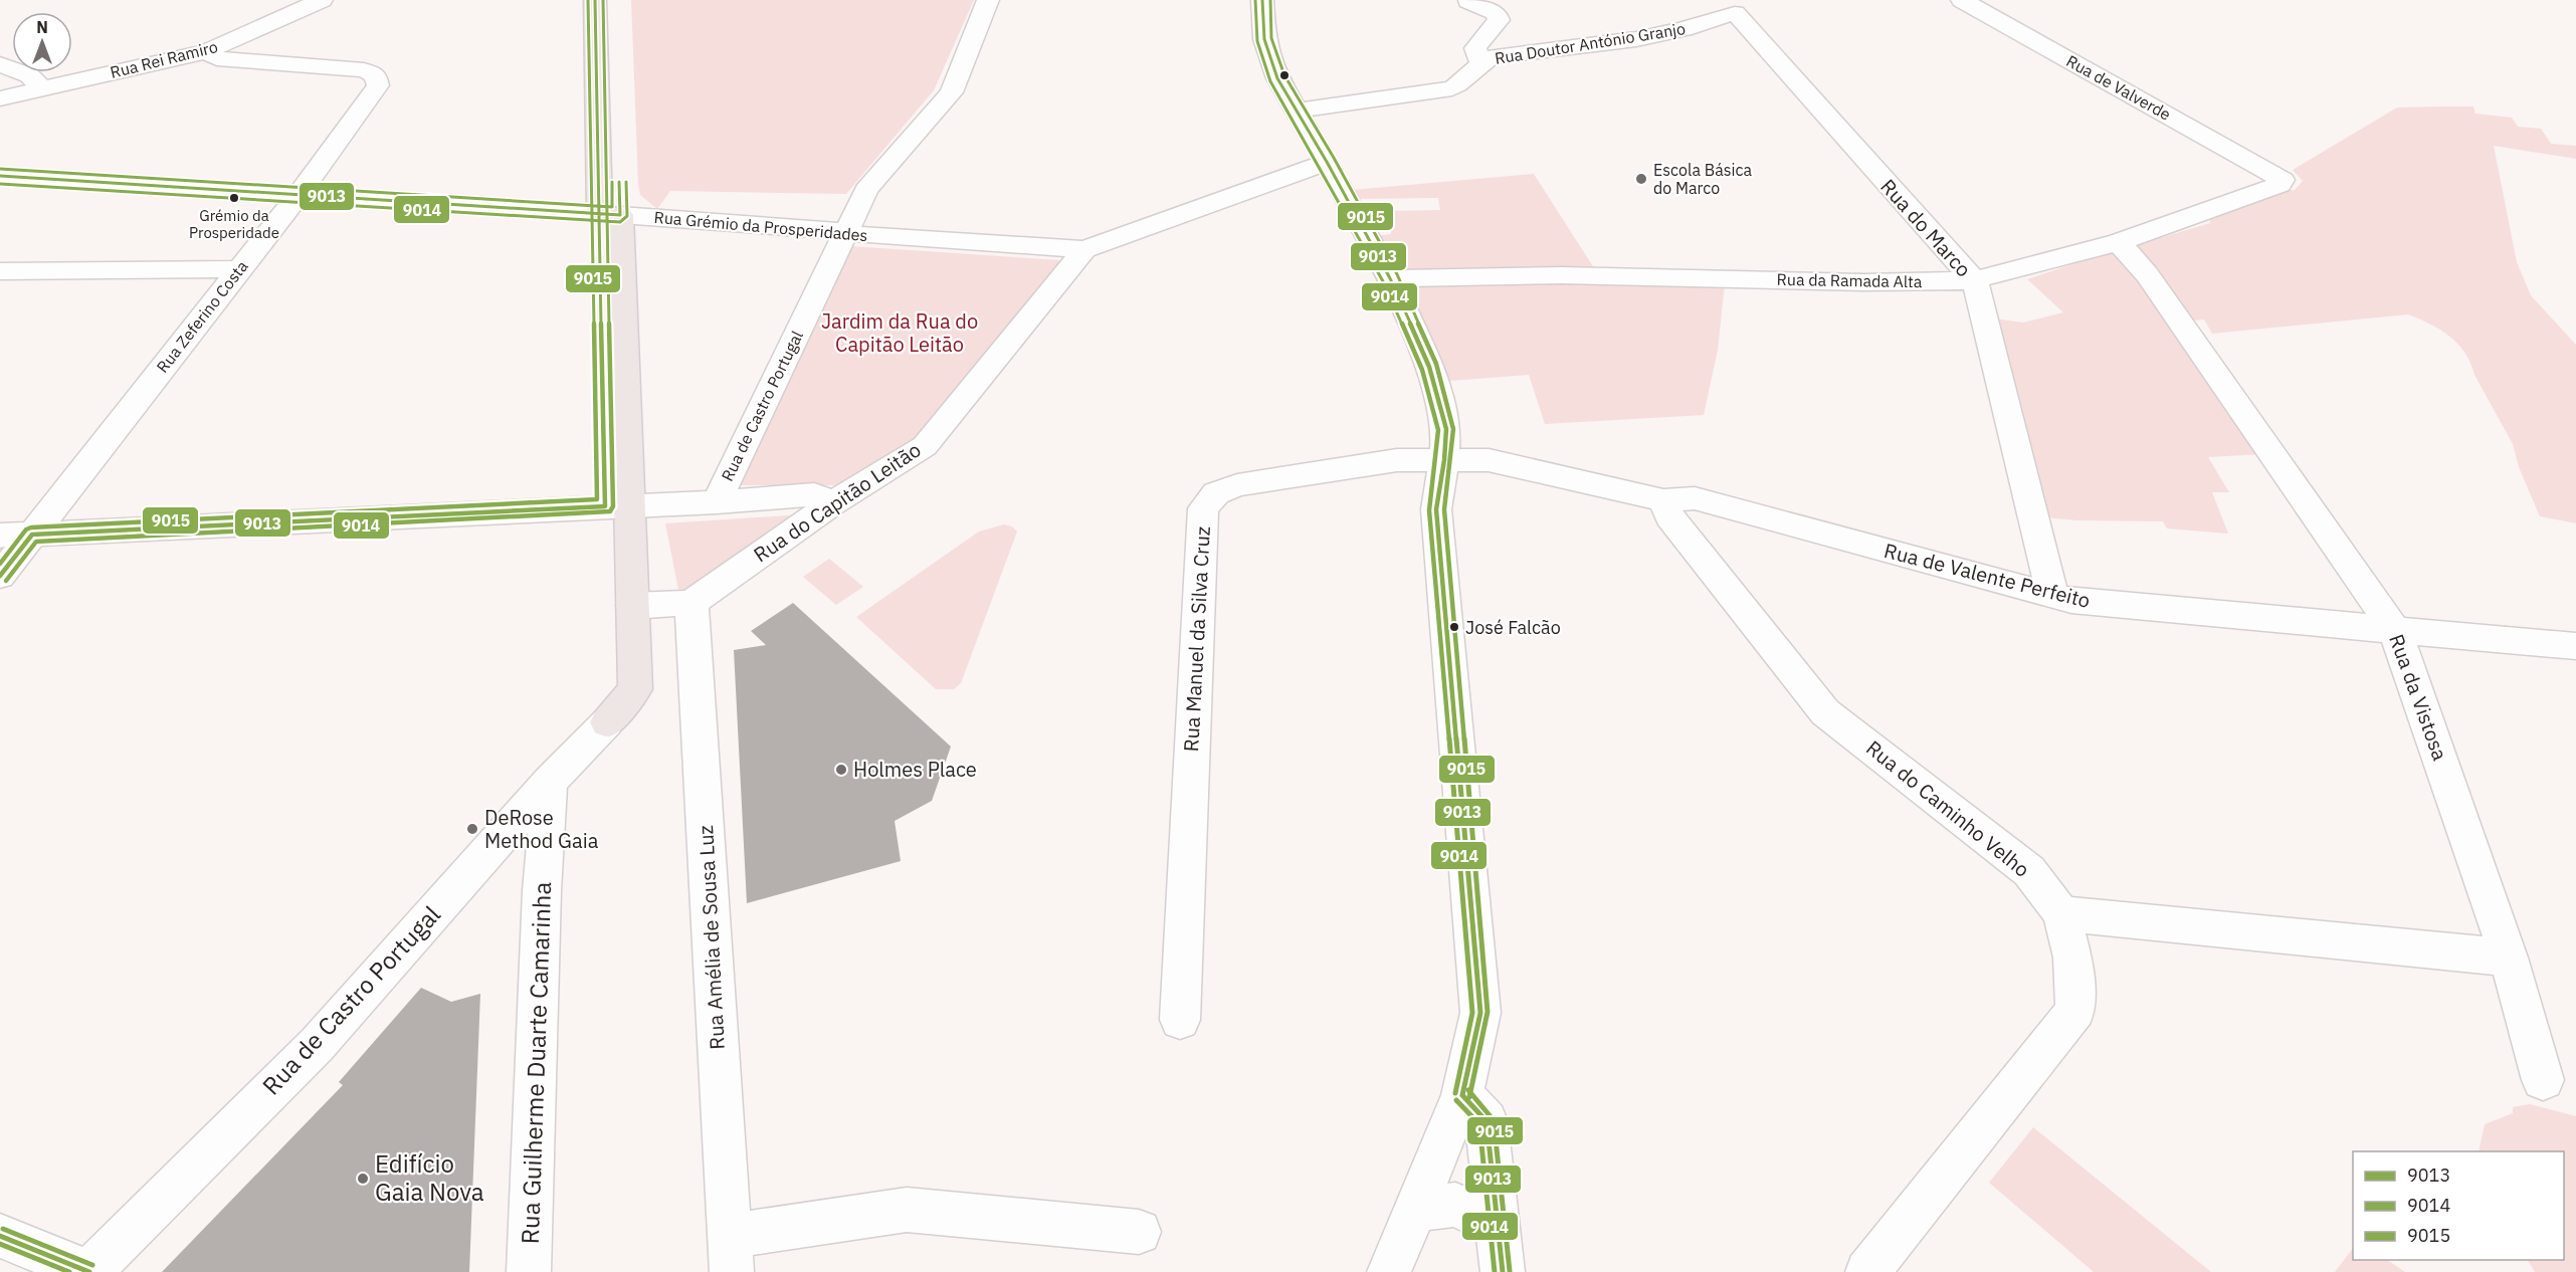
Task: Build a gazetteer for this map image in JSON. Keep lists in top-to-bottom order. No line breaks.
{"streets":{"street":["Rua Doutor António Granjo","Rua Rei Ramiro","Rua de Valverde","Rua Grémio da Prosperidades","Rua do Marco","Rua da Ramada Alta","Rua Zeferino Costa","Rua de Castro Portugal","Rua do Capitão Leitão","Rua de Valente Perfeito","Rua Manuel da Silva Cruz","Rua da Vistosa","Rua do Caminho Velho","Rua Amélia de Sousa Luz","Rua Guilherme Duarte Camarinha"]},"crossings":[["Rua Doutor António Granjo","Rua do Marco"],["Rua Rei Ramiro","Rua Zeferino Costa"],["Rua de Valverde","Rua da Ramada Alta"],["Rua Grémio da Prosperidades","Rua Zeferino Costa"],["Rua Grémio da Prosperidades","Rua de Castro Portugal"],["Rua Grémio da Prosperidades","Rua do Capitão Leitão"],["Rua do Marco","Rua da Ramada Alta"],["Rua do Marco","Rua de Valente Perfeito"],["Rua da Ramada Alta","Rua da Vistosa"],["Rua de Castro Portugal","Rua Guilherme Duarte Camarinha"],["Rua do Capitão Leitão","Rua Amélia de Sousa Luz"],["Rua de Valente Perfeito","Rua Manuel da Silva Cruz"],["Rua de Valente Perfeito","Rua da Vistosa"],["Rua de Valente Perfeito","Rua do Caminho Velho"]],"parks":["Jardim da Rua do Capitão Leitão"],"places":["Escola Básica do Marco","Grémio da Prosperidade","José Falcão","Holmes Place","DeRose Method Gaia","Edifício Gaia Nova"],"lines":["transit line 9013","transit line 9014","transit line 9015"],"legend":["9013","9014","9015"],"north":"top"}
